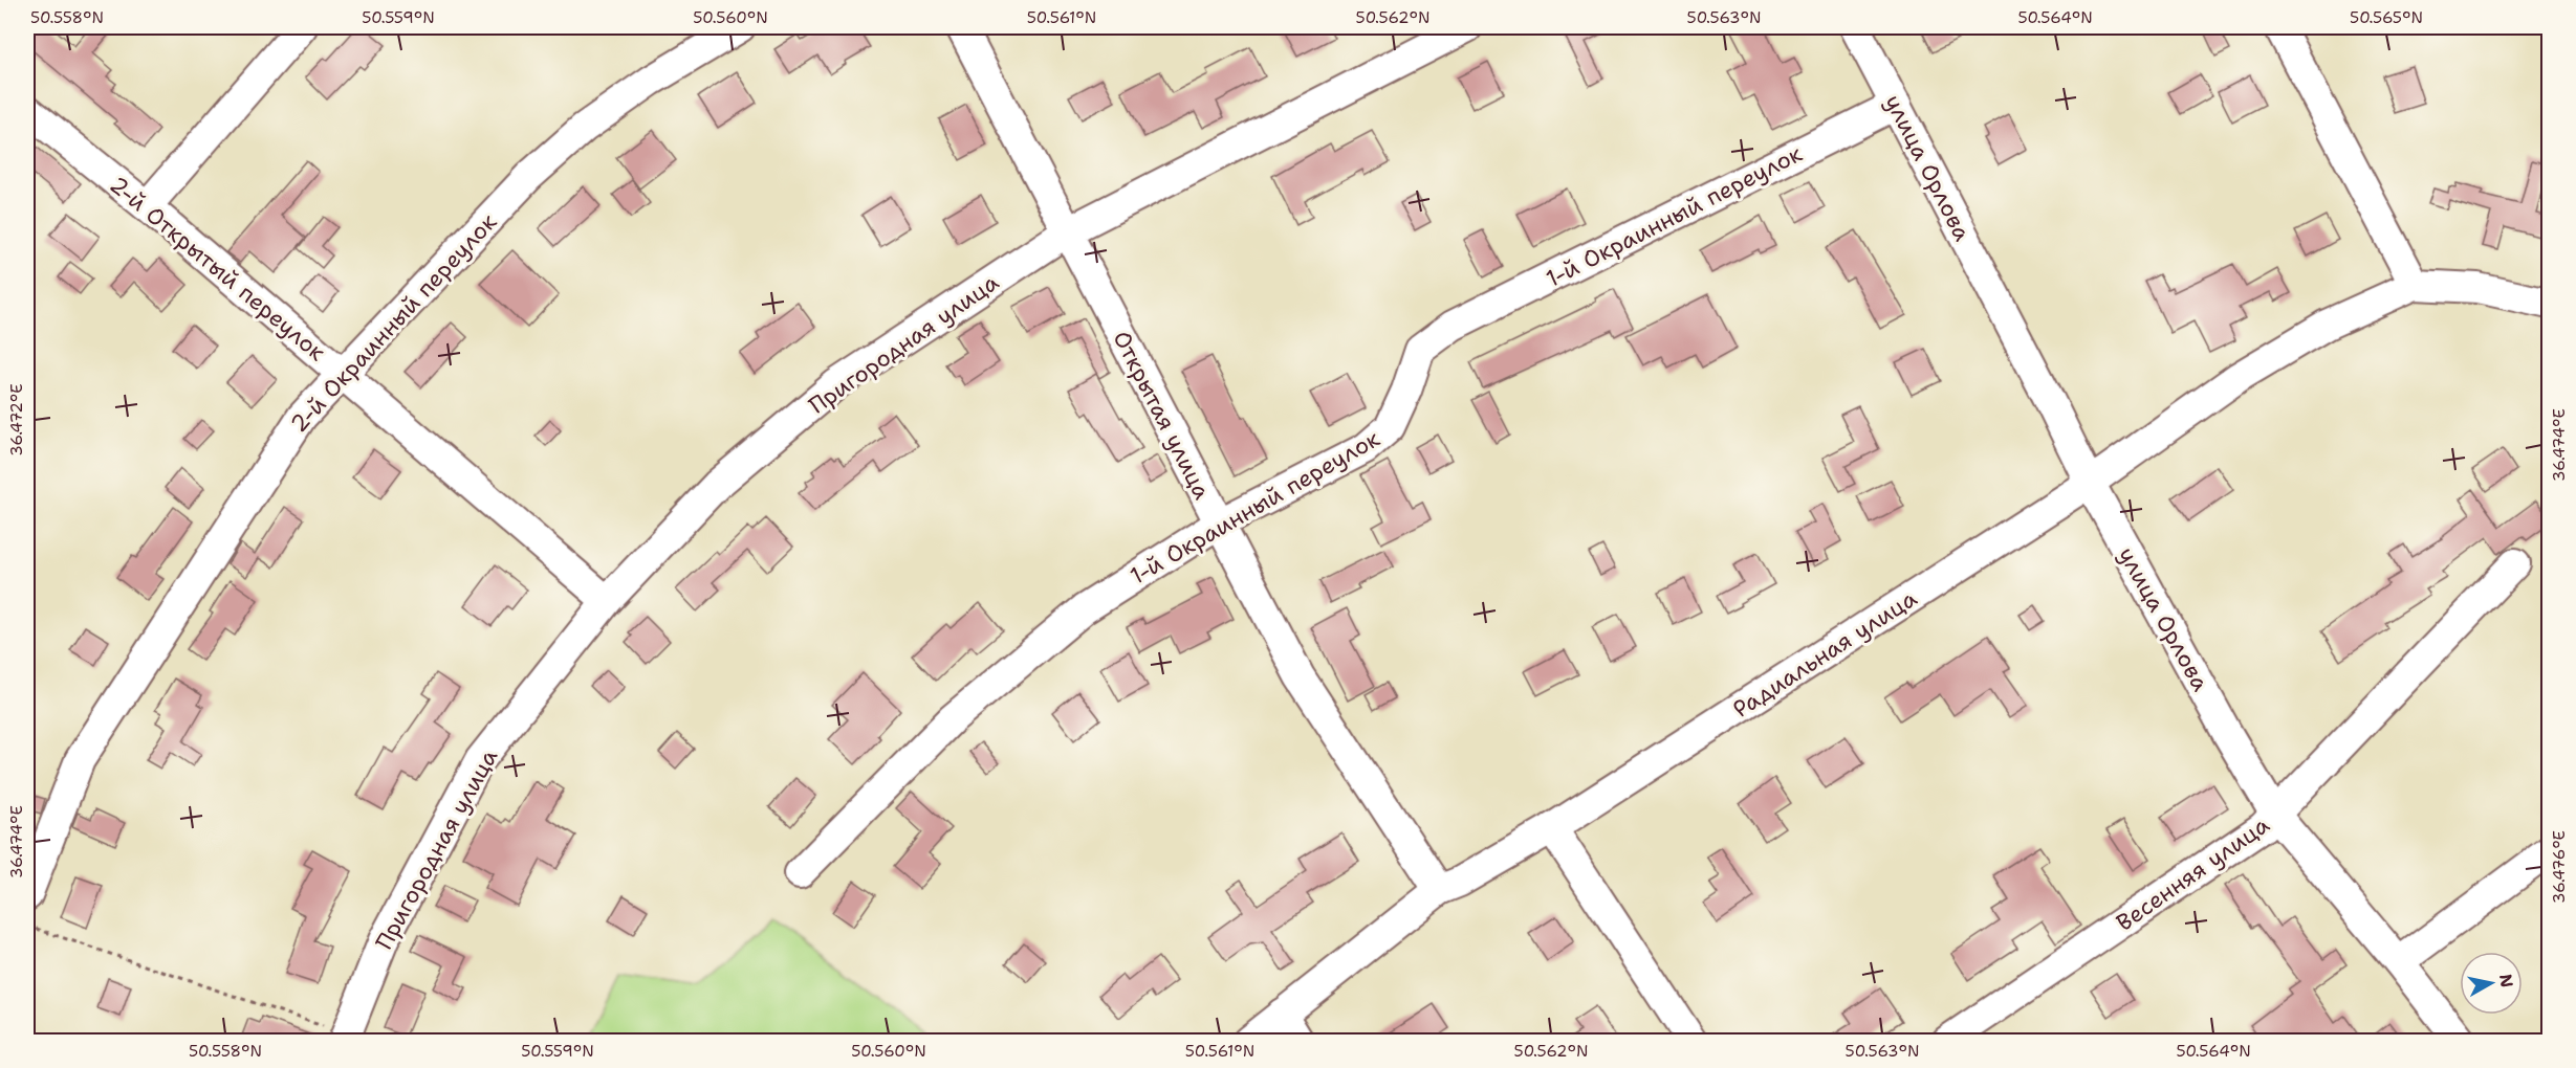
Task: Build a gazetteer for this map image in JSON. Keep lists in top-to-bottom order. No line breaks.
{"streets":{"street":["улица Орлова","1-й Окраинный переулок","2-й Открытый переулок","2-й Окраинный переулок","Пригородная улица","Открытая улица","Радиальная улица","Весенняя улица"]},"crossings":[["улица Орлова","1-й Окраинный переулок"],["улица Орлова","Радиальная улица"],["улица Орлова","Весенняя улица"],["1-й Окраинный переулок","Открытая улица"],["2-й Открытый переулок","2-й Окраинный переулок"],["2-й Открытый переулок","Пригородная улица"],["Пригородная улица","Открытая улица"],["Открытая улица","Радиальная улица"]],"north":"right","coordinates":["50.558°N","50.559°N","50.560°N","50.561°N","50.562°N","50.563°N","50.564°N","50.565°N","36.472°E","36.474°E","36.476°E"]}
